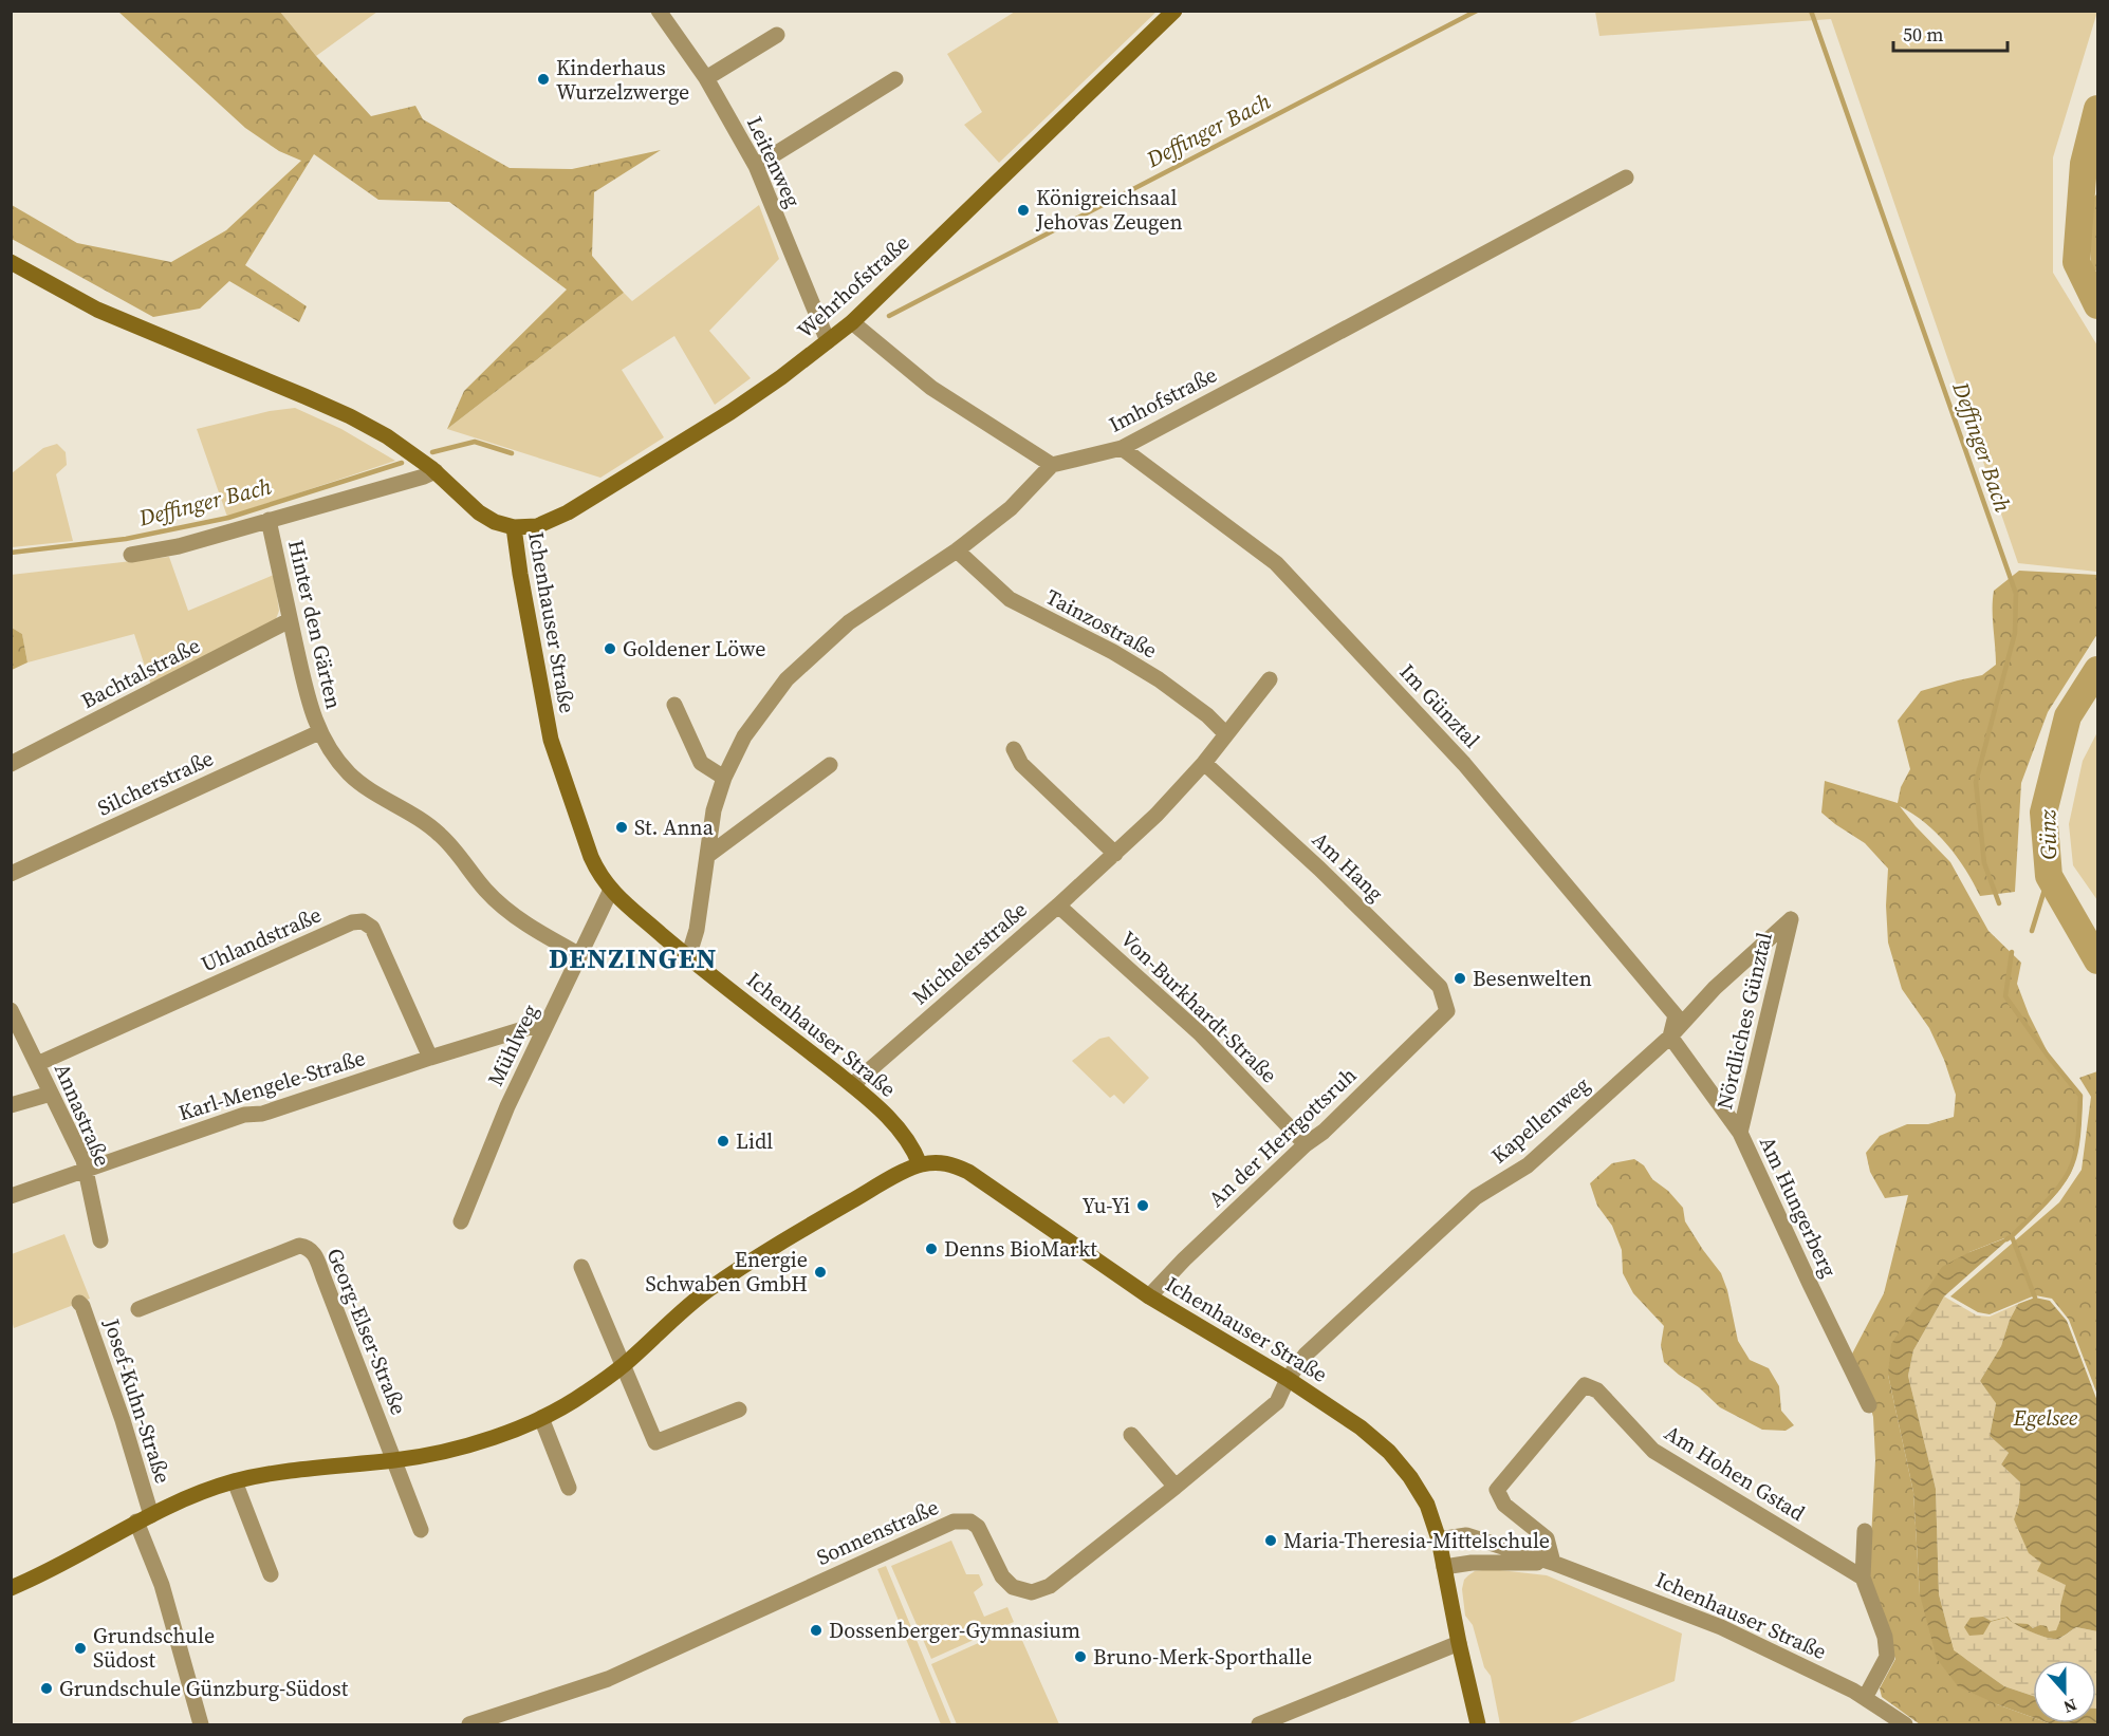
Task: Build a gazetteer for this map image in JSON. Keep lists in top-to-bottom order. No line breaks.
{"streets":{"street":["Leitenweg","Wehrhofstraße","Imhofstraße","Ichenhauser Straße","Tainzostraße","Hinter den Gärten","Bachtalstraße","Im Günztal","Silcherstraße","Am Hang","Uhlandstraße","Michelerstraße","Von-Burkhardt-Straße","Nördliches Günztal","Mühlweg","Karl-Mengele-Straße","Annastraße","Kapellenweg","An der Herrgottsruh","Am Hungerberg","Georg-Elser-Straße","Josef-Kuhn-Straße","Am Hohen Gstad","Sonnenstraße"]},"crossings":[["Leitenweg","Wehrhofstraße"],["Wehrhofstraße","Ichenhauser Straße"],["Imhofstraße","Im Günztal"],["Ichenhauser Straße","Michelerstraße"],["Ichenhauser Straße","Mühlweg"],["Ichenhauser Straße","Kapellenweg"],["Ichenhauser Straße","An der Herrgottsruh"],["Ichenhauser Straße","Am Hohen Gstad"],["Ichenhauser Straße","Sonnenstraße"],["Tainzostraße","Michelerstraße"],["Hinter den Gärten","Bachtalstraße"],["Hinter den Gärten","Silcherstraße"],["Hinter den Gärten","Mühlweg"],["Im Günztal","Kapellenweg"],["Im Günztal","Am Hungerberg"],["Am Hang","Michelerstraße"],["Am Hang","An der Herrgottsruh"],["Uhlandstraße","Karl-Mengele-Straße"],["Uhlandstraße","Annastraße"],["Michelerstraße","Von-Burkhardt-Straße"],["Von-Burkhardt-Straße","An der Herrgottsruh"],["Nördliches Günztal","Kapellenweg"],["Nördliches Günztal","Am Hungerberg"],["Mühlweg","Karl-Mengele-Straße"],["Karl-Mengele-Straße","Annastraße"],["Kapellenweg","Am Hungerberg"],["Kapellenweg","Sonnenstraße"]],"districts":["DENZINGEN"],"water":["Deffinger Bach","Günz","Egelsee"],"places":["Kinderhaus Wurzelzwerge","Königreichsaal Jehovas Zeugen","Goldener Löwe","St. Anna","Besenwelten","Lidl","Yu-Yi","Denns BioMarkt","Energie Schwaben GmbH","Maria-Theresia-Mittelschule","Dossenberger-Gymnasium","Grundschule Südost","Bruno-Merk-Sporthalle","Grundschule Günzburg-Südost"],"scale_bar":"50 m","north":"bottom"}
